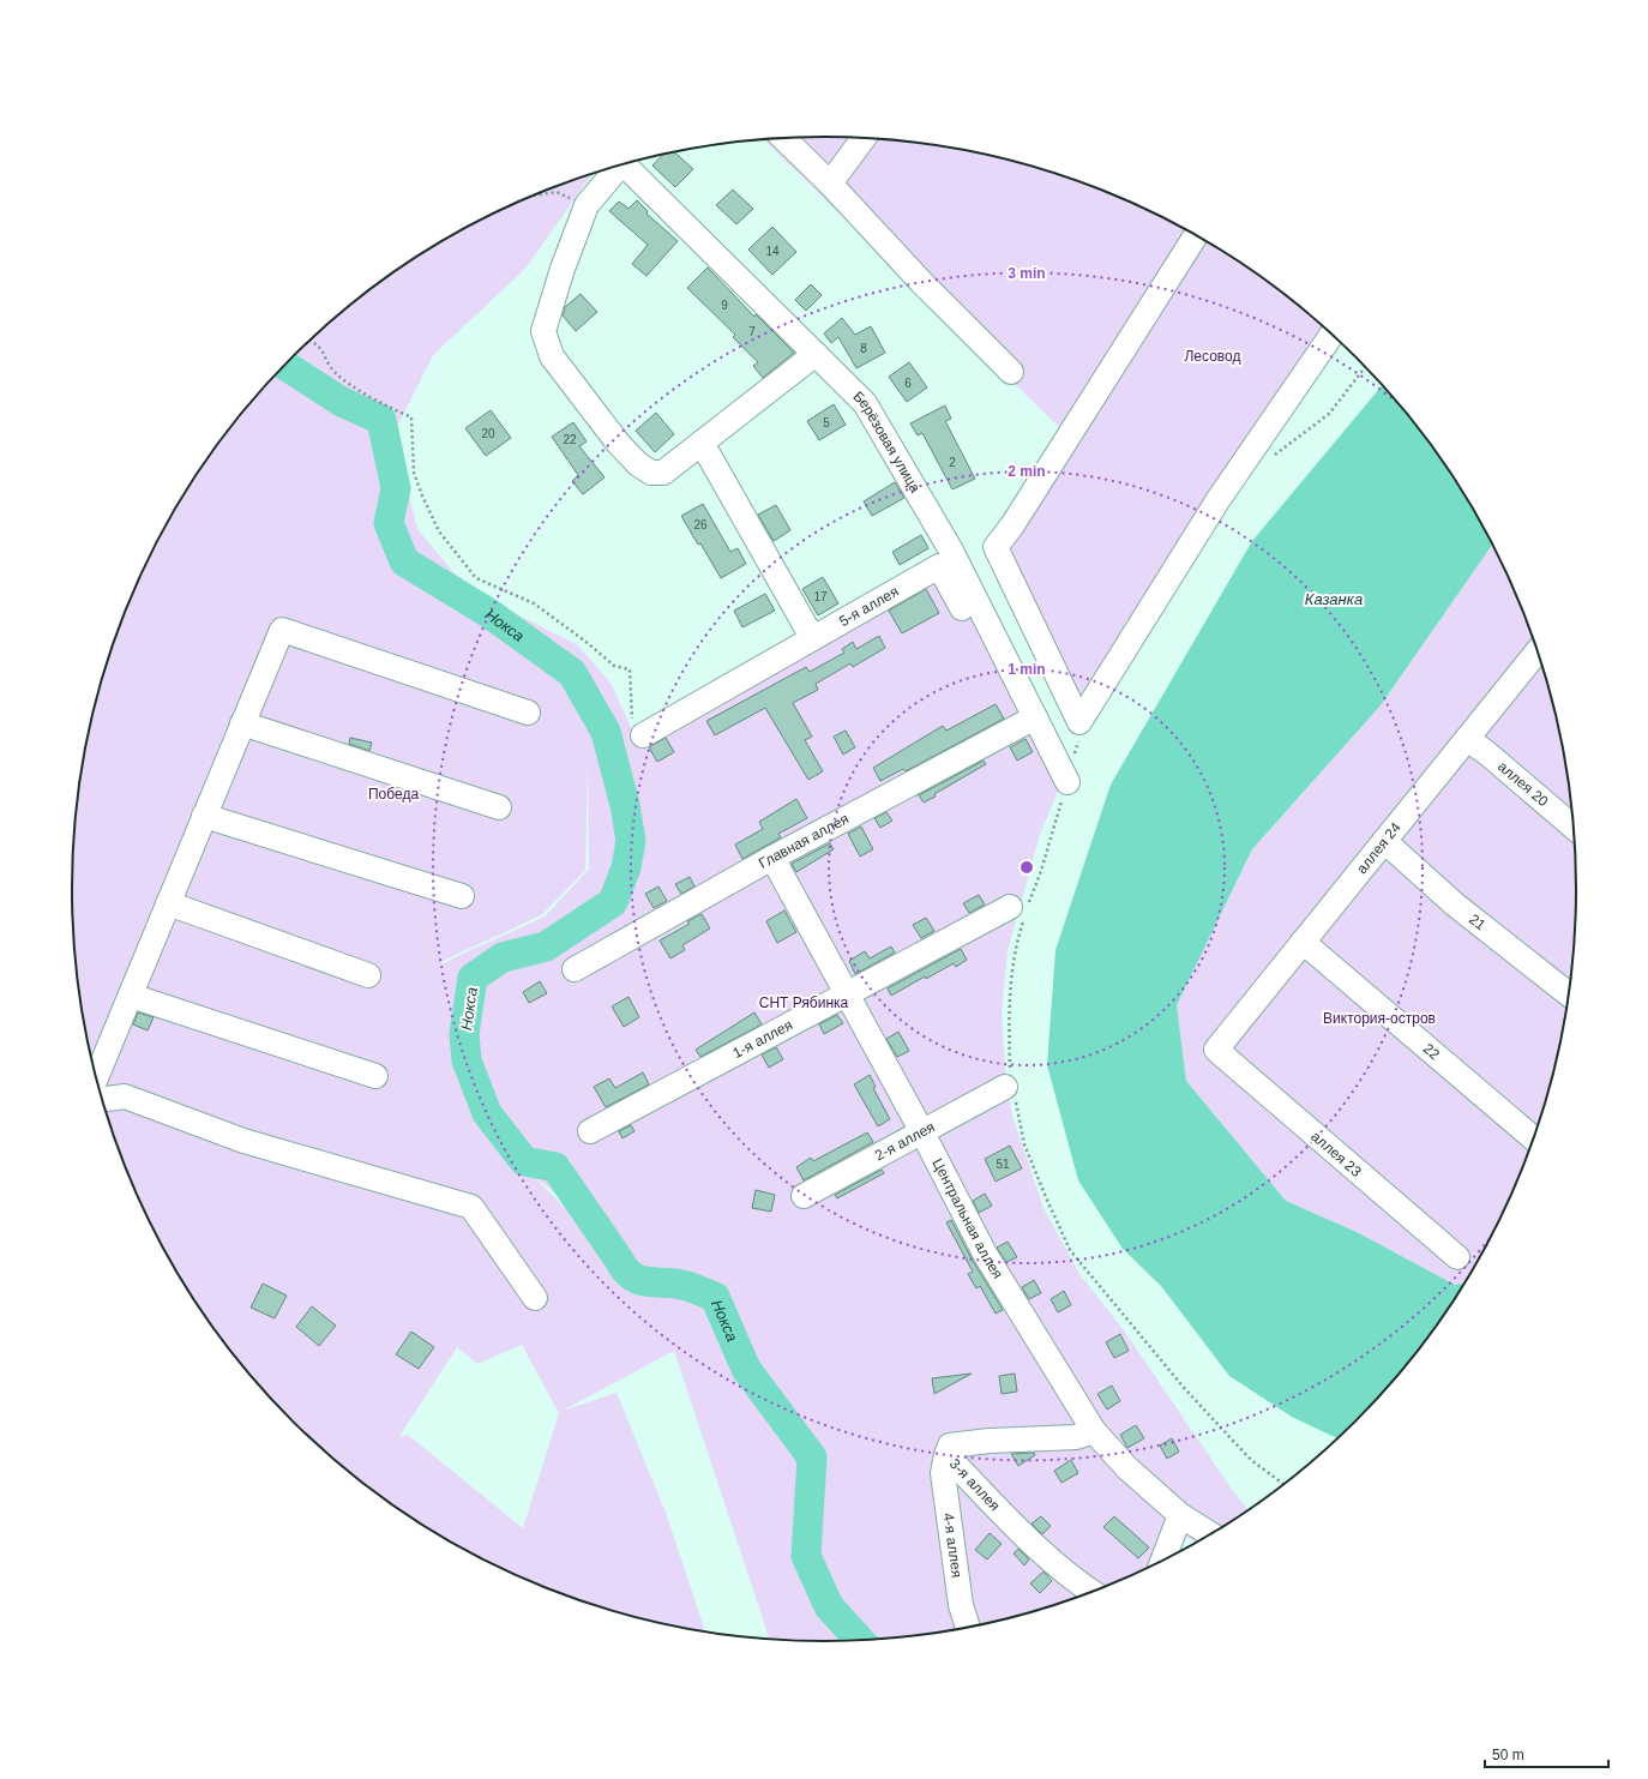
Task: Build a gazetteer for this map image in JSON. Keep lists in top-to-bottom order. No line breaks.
{"streets":{"street":["Берёзовая улица","5-я аллея","аллея 20","Главная аллея","аллея 24","21","1-я аллея","22","2-я аллея","аллея 23","Центральная аллея","3-я аллея","4-я аллея"]},"crossings":[["Берёзовая улица","5-я аллея"],["Берёзовая улица","Главная аллея"],["5-я аллея","Главная аллея"],["аллея 20","аллея 24"],["Главная аллея","Центральная аллея"],["аллея 24","21"],["аллея 24","22"],["аллея 24","аллея 23"],["1-я аллея","Центральная аллея"],["2-я аллея","Центральная аллея"],["Центральная аллея","3-я аллея"],["3-я аллея","4-я аллея"]],"water":["Казанка","Нокса"],"parks":["Лесовод","Победа","СНТ Рябинка","Виктория-остров"],"house_numbers":["14","9","7","8","6","5","20","22","2","26","17","51"],"scale_bar":"50 m","rings":["3 min","2 min","1 min"]}
